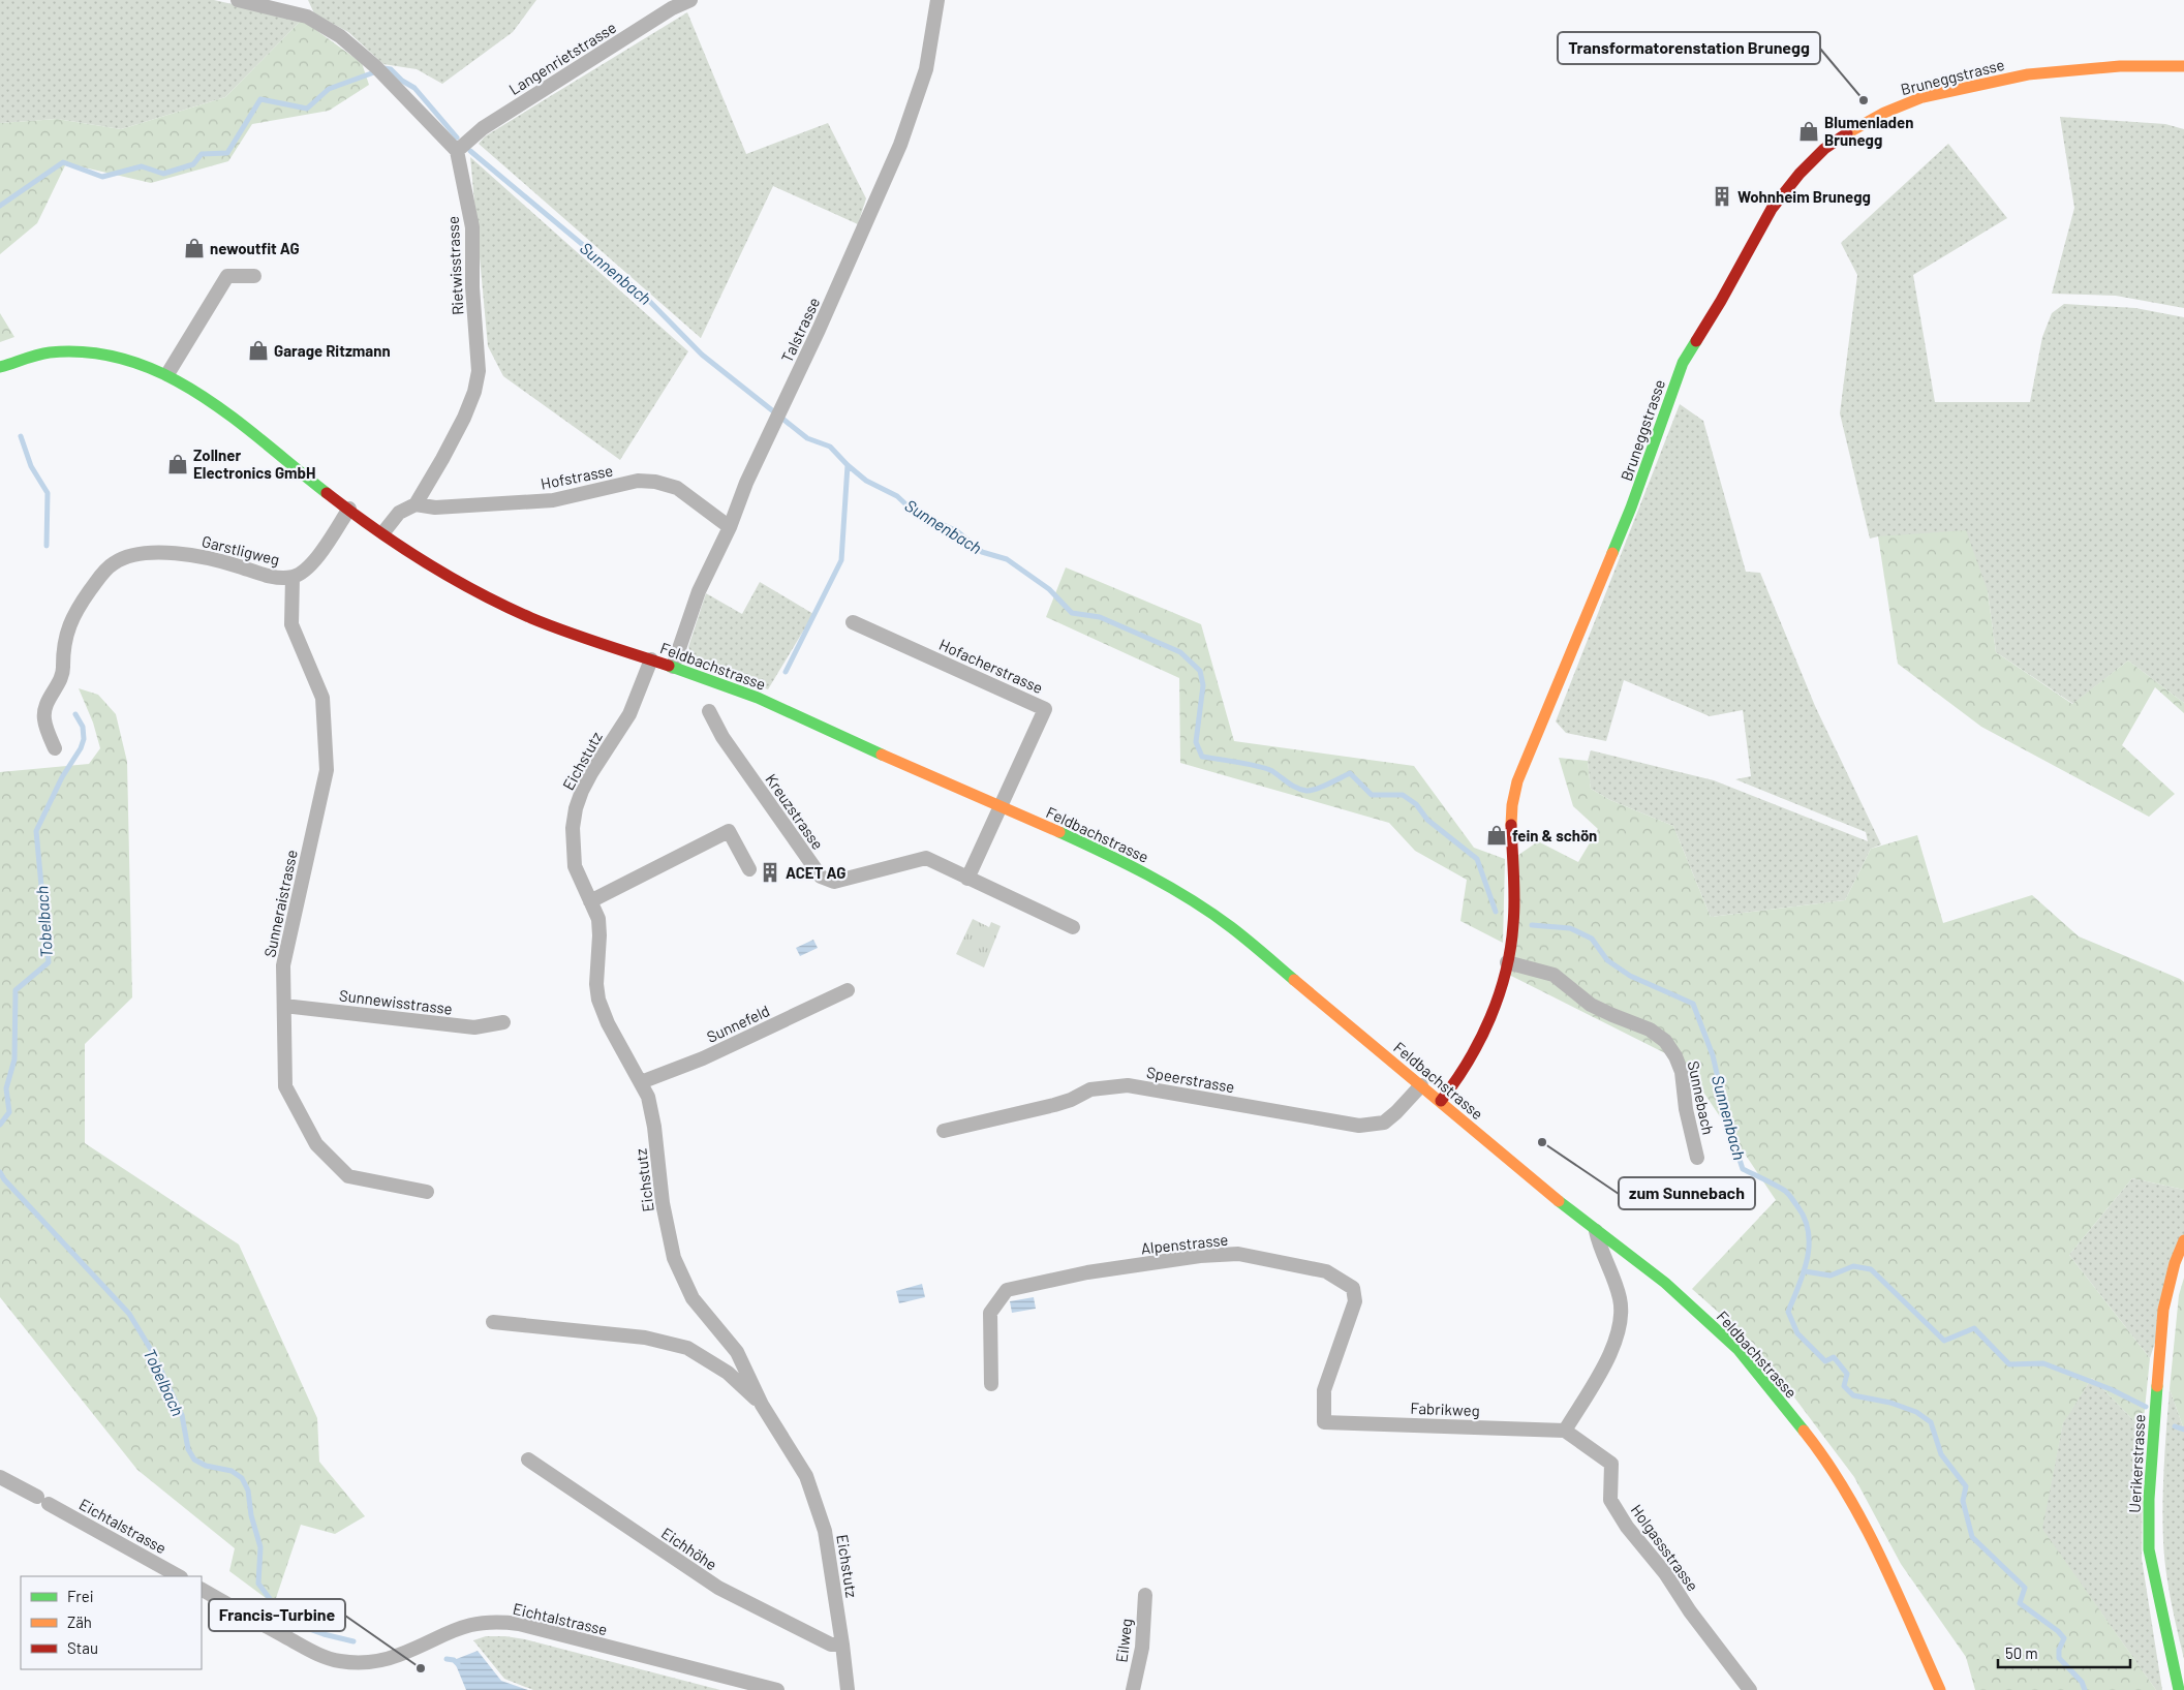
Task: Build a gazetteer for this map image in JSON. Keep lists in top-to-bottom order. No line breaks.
{"streets":{"main road":["Bruneggstrasse","Feldbachstrasse","Uerikerstrasse"],"street":["Langenrietstrasse","Rietwisstrasse","Talstrasse","Hofstrasse","Garstligweg","Hofacherstrasse","Eichstutz","Kreuzstrasse","Sunneraistrasse","Sunnewisstrasse","Sunnefeld","Speerstrasse","Sunnebach","Alpenstrasse","Fabrikweg","Eichtalstrasse","Holgassstrasse","Eichhöhe","Eilweg"]},"crossings":[["Langenrietstrasse","Rietwisstrasse"],["Bruneggstrasse","Feldbachstrasse"],["Bruneggstrasse","Sunnebach"],["Rietwisstrasse","Hofstrasse"],["Rietwisstrasse","Feldbachstrasse"],["Talstrasse","Hofstrasse"],["Talstrasse","Feldbachstrasse"],["Garstligweg","Feldbachstrasse"],["Garstligweg","Sunneraistrasse"],["Feldbachstrasse","Hofacherstrasse"],["Feldbachstrasse","Eichstutz"],["Feldbachstrasse","Speerstrasse"],["Eichstutz","Sunnefeld"],["Eichstutz","Eichhöhe"],["Sunneraistrasse","Sunnewisstrasse"],["Alpenstrasse","Fabrikweg"],["Fabrikweg","Holgassstrasse"]],"water":["Sunnenbach","Tobelbach"],"places":{"other":["Transformatorenstation Brunegg","zum Sunnebach","Francis-Turbine"],"shop":["Blumenladen Brunegg","newoutfit AG","Garage Ritzmann","Zollner Electronics GmbH","fein & schön"],"building":["Wohnheim Brunegg","ACET AG"]},"legend":["Frei","Zäh","Stau"],"scale_bar":"50 m"}
